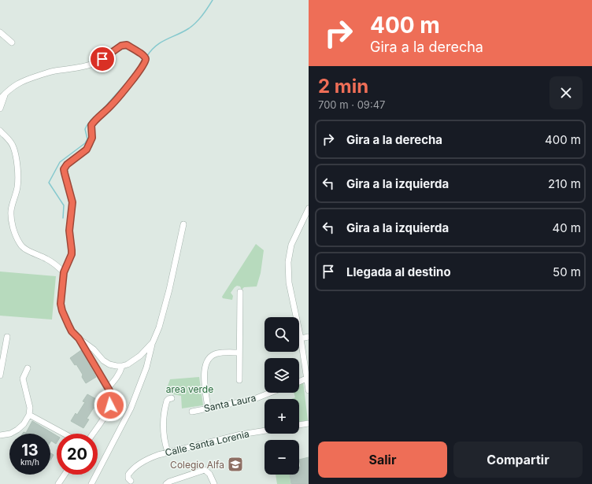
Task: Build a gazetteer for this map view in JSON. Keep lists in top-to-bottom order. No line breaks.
{"streets":{"street":["Santa Laura","Calle Santa Lorenia"]},"parks":["area verde"],"places":{"school or university":["Colegio Alfa"]},"page":{"turn":["400 m","Gira a la derecha"],"heading":["2 min","700 m · 09:47"],"list":[{"name":"Gira a la derecha","value":"400 m"},{"name":"Gira a la izquierda","value":"210 m"},{"name":"Gira a la izquierda","value":"40 m"},{"name":"Llegada al destino","value":"50 m"}],"map_buttons":["+","−"],"speed":"13 km/h","limit":"20","buttons":["Salir","Compartir"]}}
